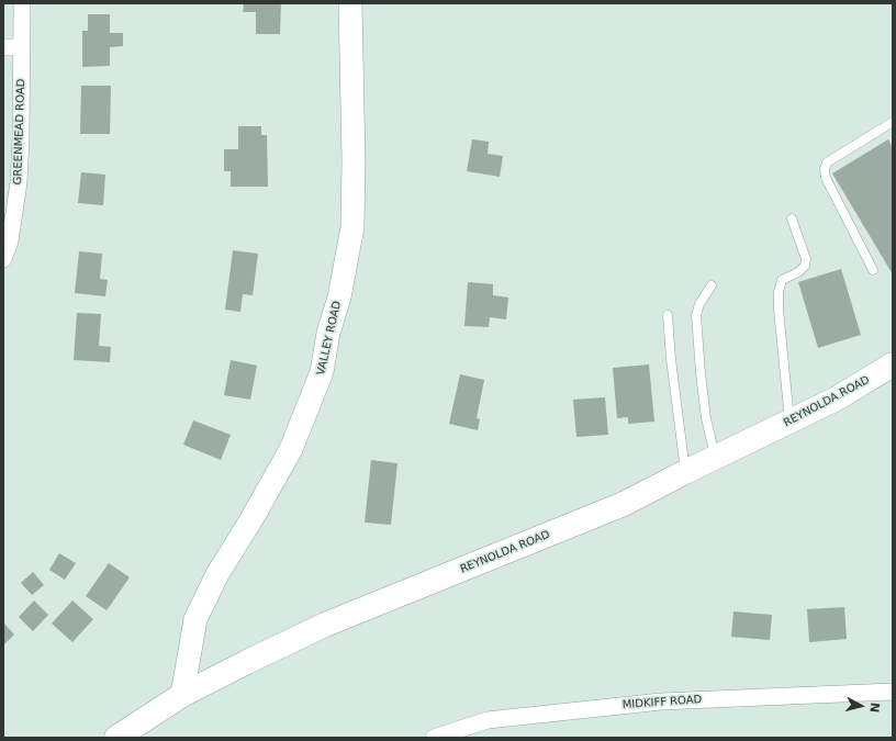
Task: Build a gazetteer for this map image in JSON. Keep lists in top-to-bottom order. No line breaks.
{"streets":{"main road":["REYNOLDA ROAD"],"street":["GREENMEAD ROAD","VALLEY ROAD","MIDKIFF ROAD"]},"crossings":[["VALLEY ROAD","REYNOLDA ROAD"]],"north":"right"}
